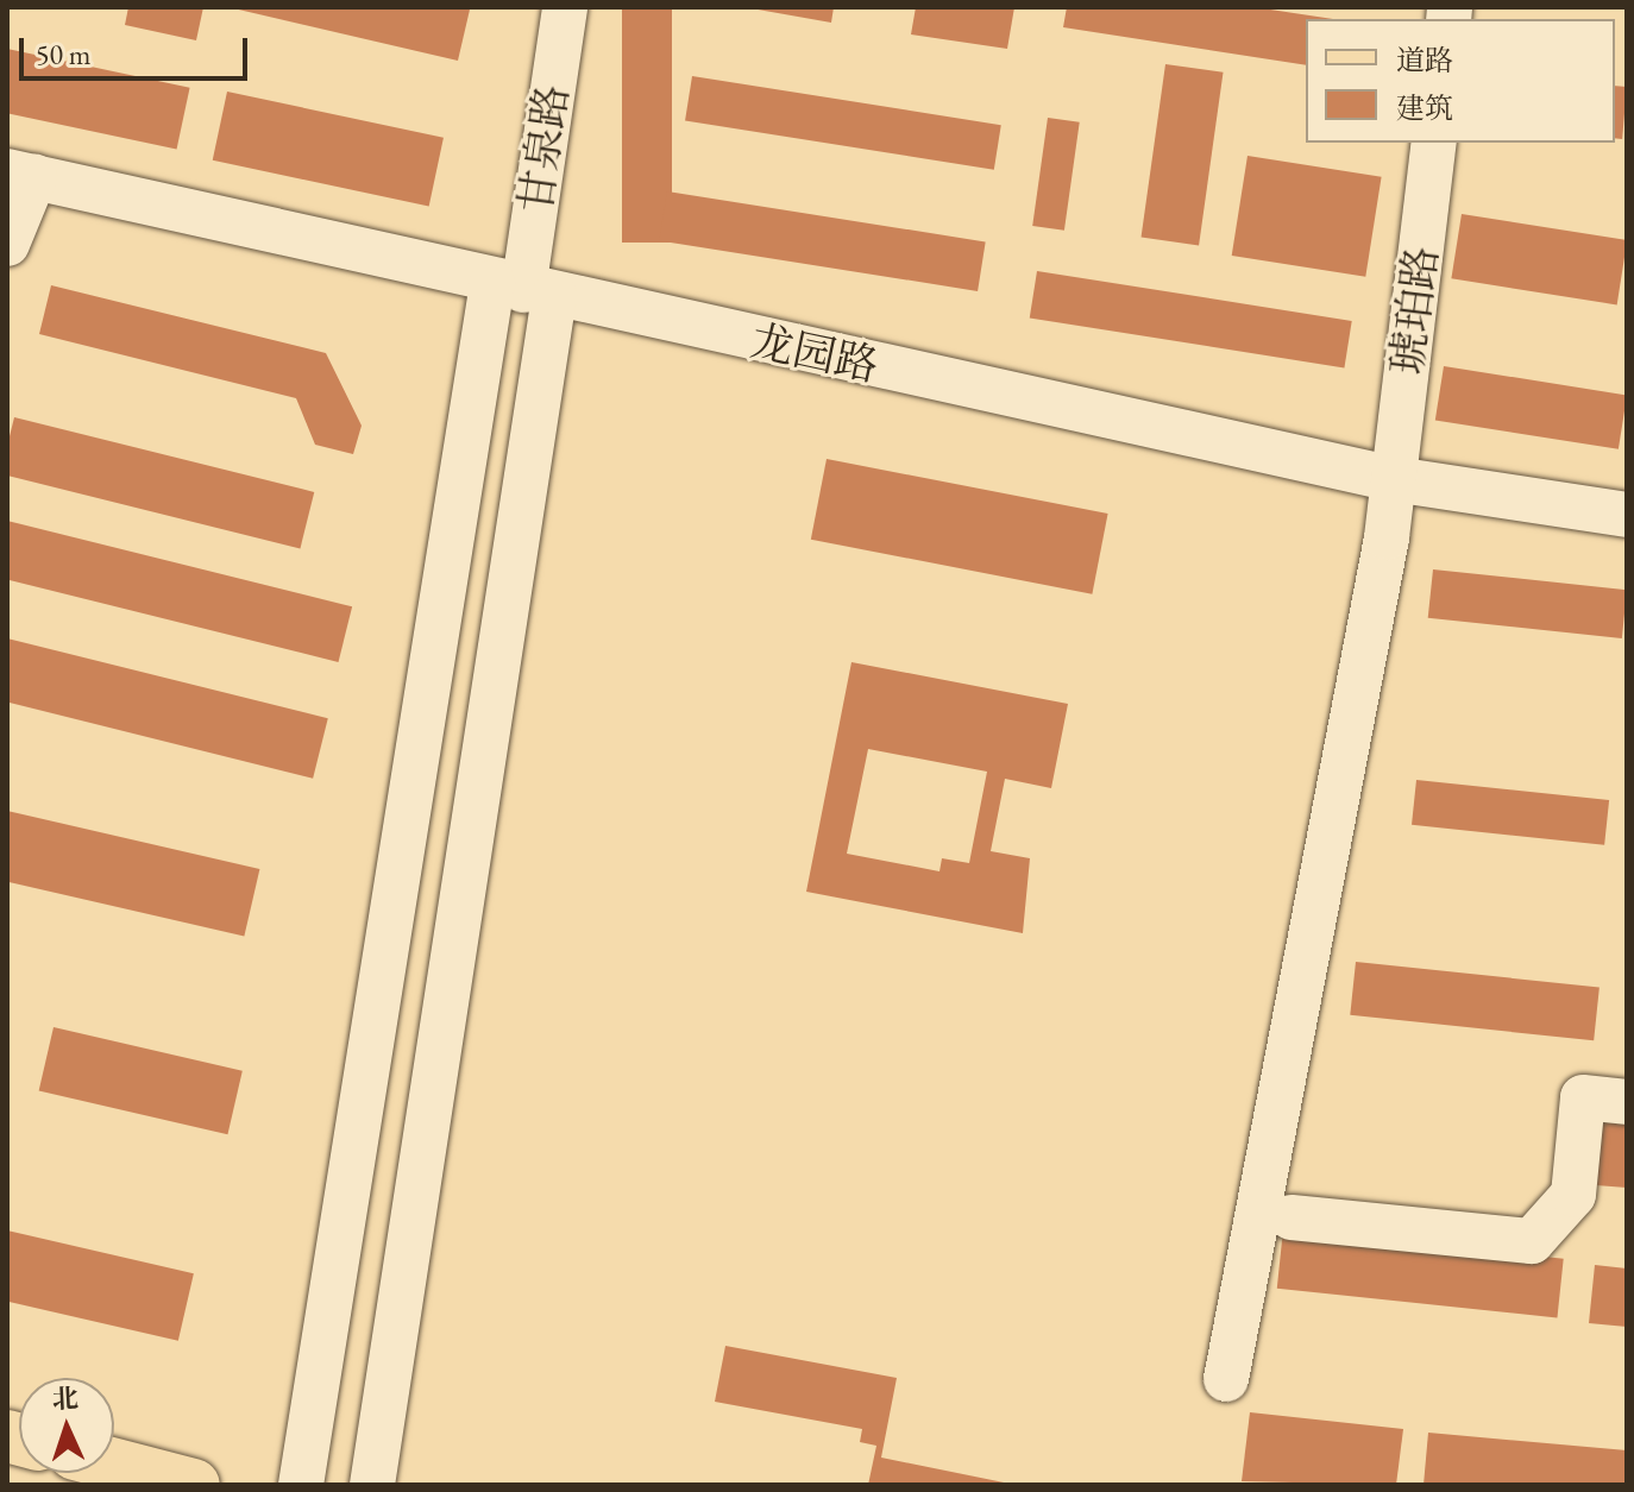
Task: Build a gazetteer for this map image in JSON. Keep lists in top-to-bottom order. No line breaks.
{"streets":{"street":["甘泉路","琥珀路","龙园路"]},"crossings":[["甘泉路","龙园路"],["琥珀路","龙园路"]],"legend":["道路","建筑"],"scale_bar":"50 m","north":"top"}
